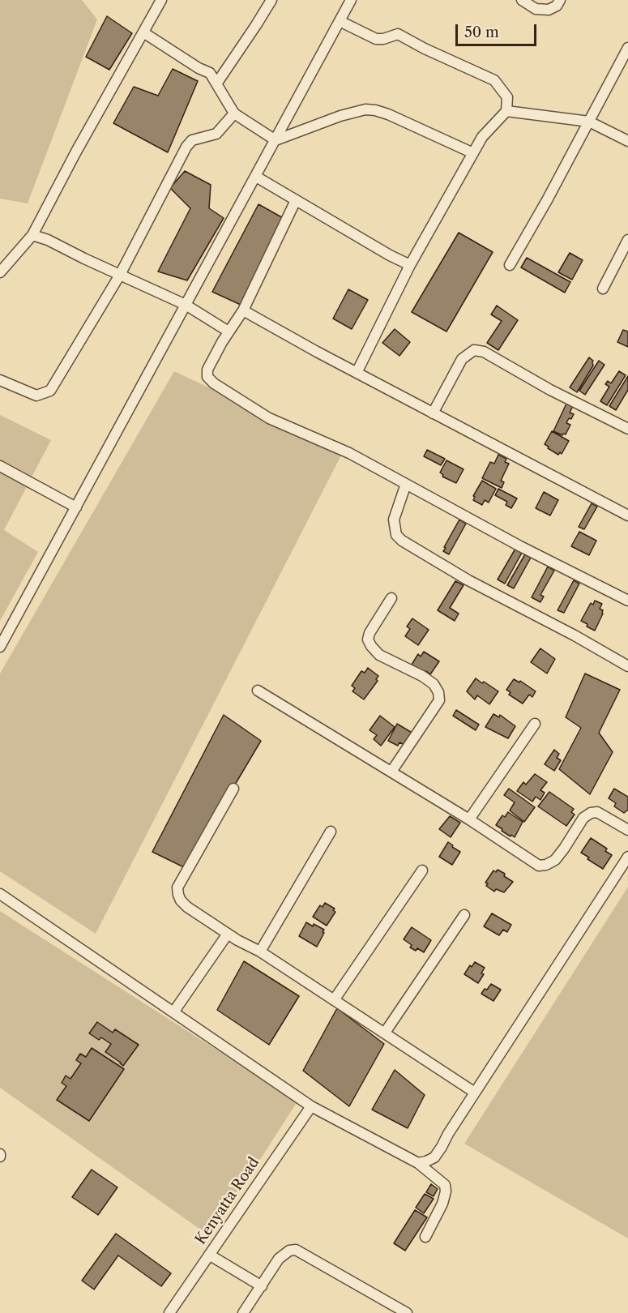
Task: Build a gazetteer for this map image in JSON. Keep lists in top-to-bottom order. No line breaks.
{"streets":{"street":["Kenyatta Road"]},"scale_bar":"50 m"}
